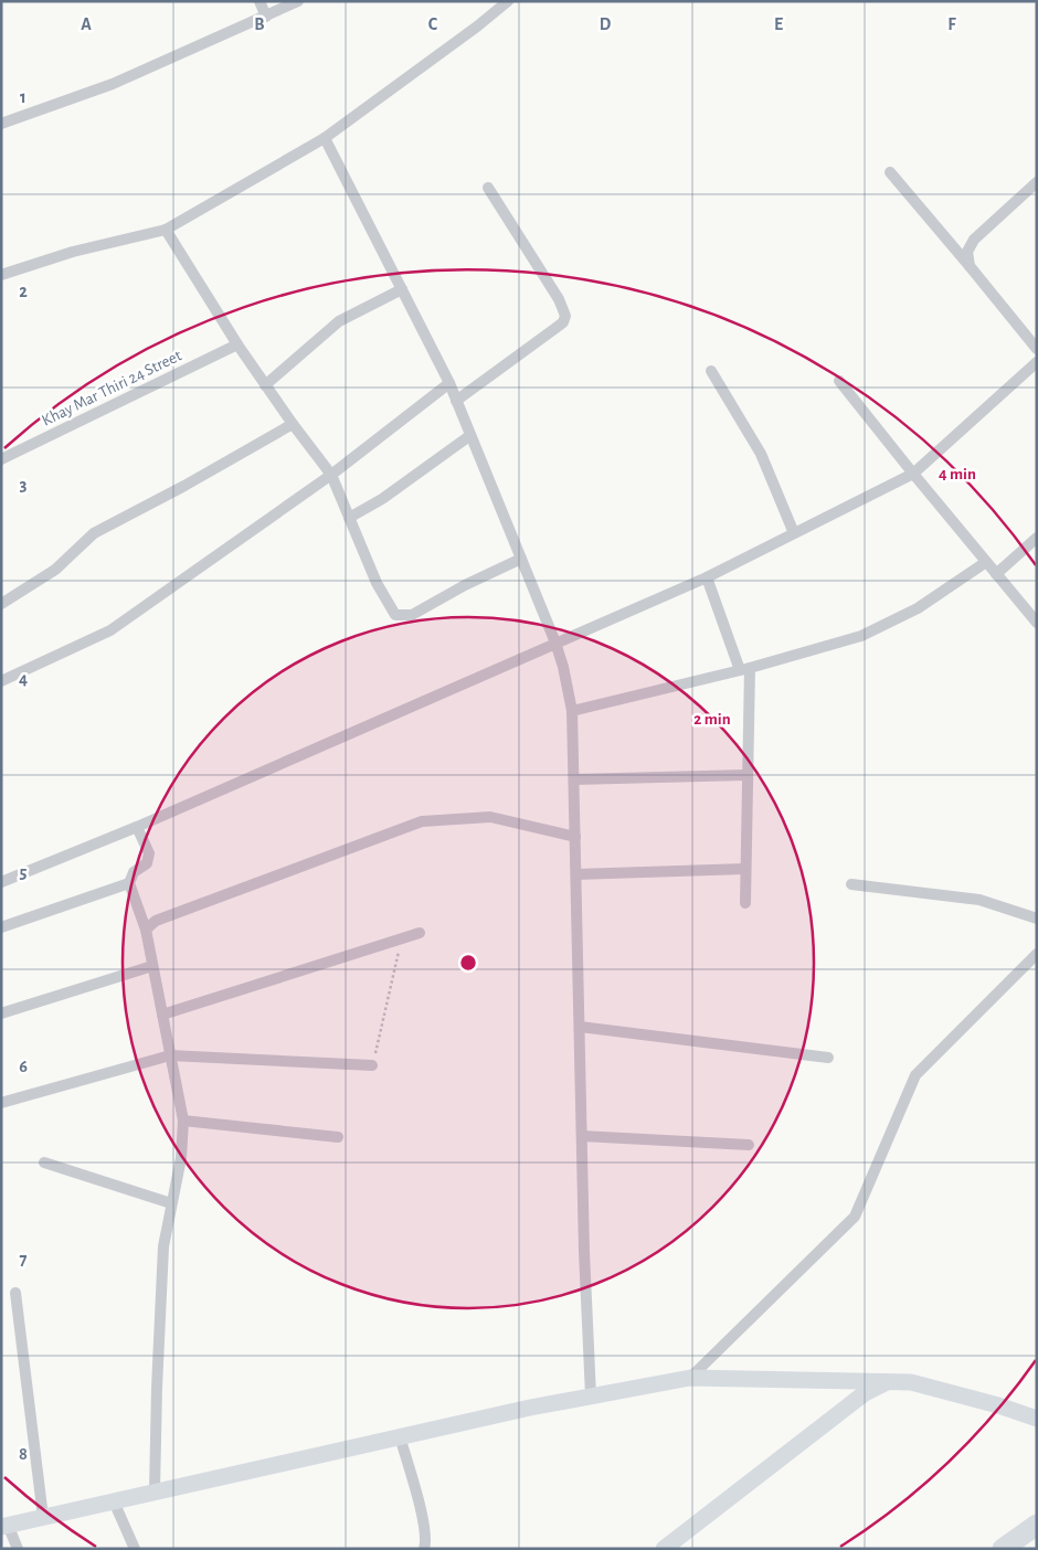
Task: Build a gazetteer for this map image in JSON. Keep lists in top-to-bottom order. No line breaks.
{"streets":{"street":["Khay Mar Thiri 24 Street"]},"grid":{"columns":["A","B","C","D","E","F"],"rows":["1","2","3","4","5","6","7","8"]},"rings":["4 min","2 min"]}
